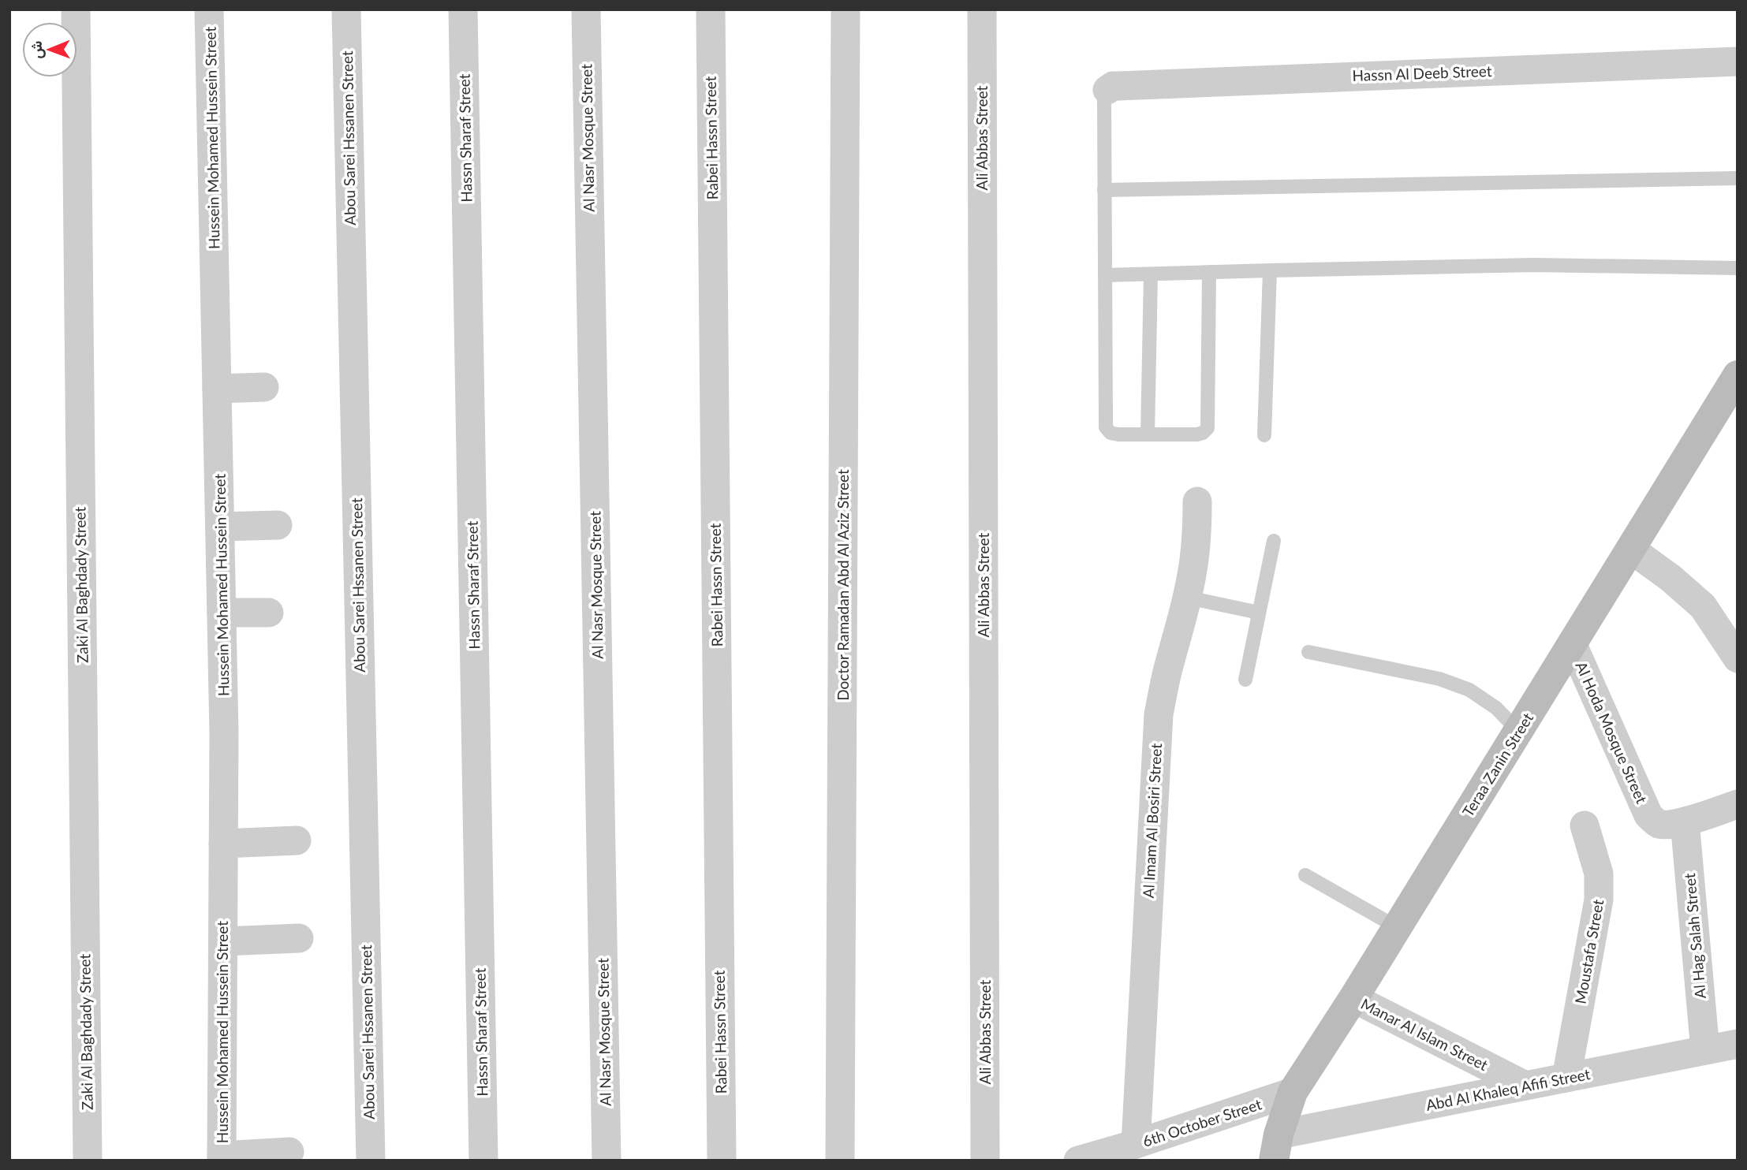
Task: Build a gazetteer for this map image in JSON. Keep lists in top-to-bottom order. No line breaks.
{"streets":{"street":["Hassn Al Deeb Street","Hussein Mohamed Hussein Street","Abou Sarei Hssanen Street","Hassn Sharaf Street","Al Nasr Mosque Street","Rabei Hassn Street","Ali Abbas Street","Zaki Al Baghdady Street","Doctor Ramadan Abd Al Aziz Street","Al Hoda Mosque Street","Teraa Zanin Street","Al Imam Al Bosiri Street","Al Hag Salah Street","Moustafa Street","Manar Al Islam Street","Abd Al Khaleq Afifi Street","6th October Street"]},"crossings":[["Al Hoda Mosque Street","Teraa Zanin Street"],["Al Hoda Mosque Street","Al Hag Salah Street"],["Teraa Zanin Street","Manar Al Islam Street"],["Teraa Zanin Street","Abd Al Khaleq Afifi Street"],["Teraa Zanin Street","6th October Street"],["Al Imam Al Bosiri Street","6th October Street"],["Al Hag Salah Street","Abd Al Khaleq Afifi Street"],["Moustafa Street","Abd Al Khaleq Afifi Street"],["Manar Al Islam Street","Abd Al Khaleq Afifi Street"]],"north":"left"}
